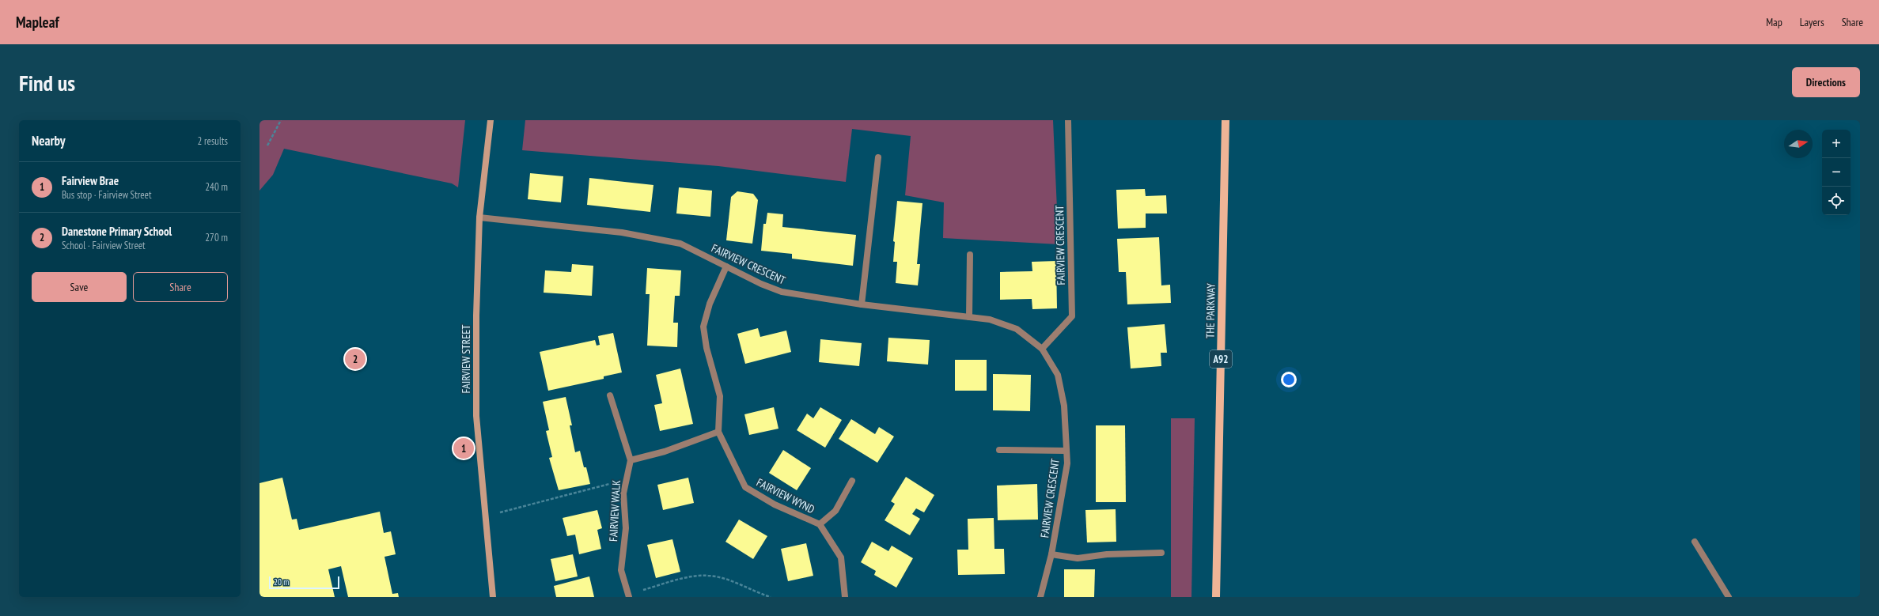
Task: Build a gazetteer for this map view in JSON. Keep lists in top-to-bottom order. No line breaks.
{"streets":{"main road":["THE PARKWAY","A92"],"street":["FAIRVIEW CRESCENT","FAIRVIEW STREET","FAIRVIEW WYND","FAIRVIEW WALK"]},"crossings":[["FAIRVIEW CRESCENT","FAIRVIEW STREET"],["FAIRVIEW CRESCENT","FAIRVIEW WYND"]],"scale_bar":"20 m","north":"right","page":{"header":"Mapleaf","nav":["Map","Layers","Share"],"buttons":["Directions",["Save","Share"]],"title":"Find us","heading":["Nearby","2 results"],"map_buttons":["+","−"],"list":[{"mark":"1","name":"Fairview Brae","note":"Bus stop · Fairview Street","value":"240 m"},{"mark":"2","name":"Danestone Primary School","note":"School · Fairview Street","value":"270 m"}],"pins":["2","1"],"scale":"20 m"}}
